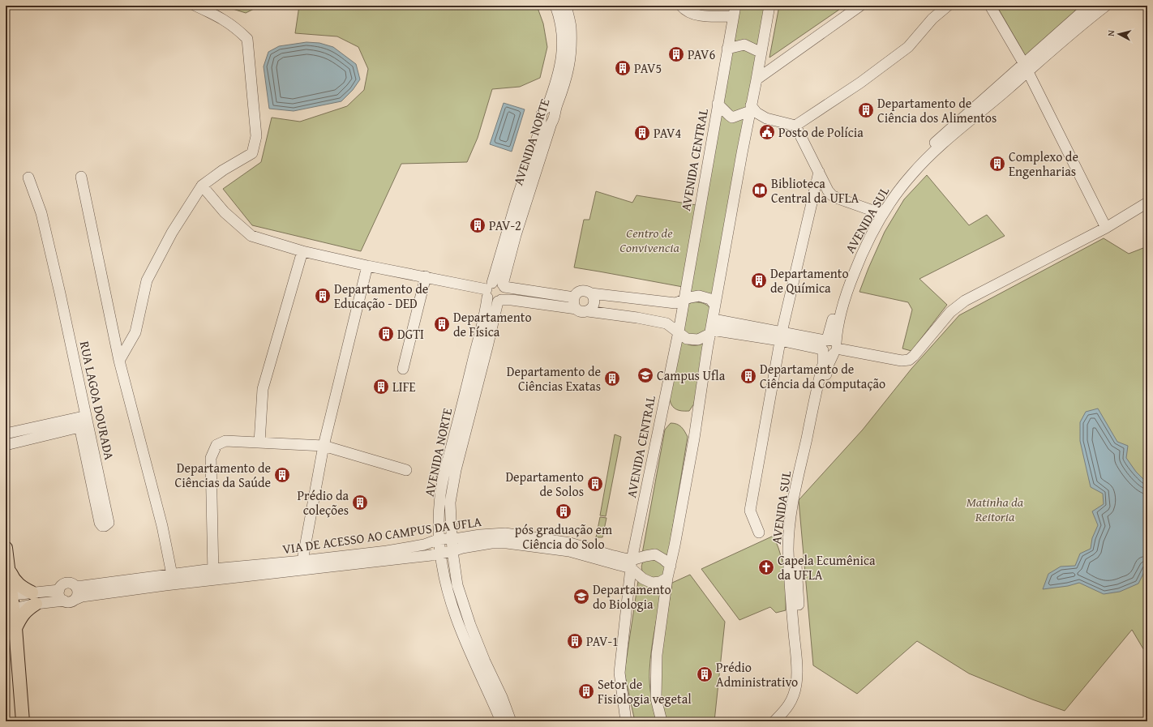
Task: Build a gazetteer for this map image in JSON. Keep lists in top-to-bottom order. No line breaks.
{"streets":{"street":["AVENIDA NORTE","AVENIDA CENTRAL","AVENIDA SUL","RUA LAGOA DOURADA","VIA DE ACESSO AO CAMPUS DA UFLA"]},"crossings":[["AVENIDA NORTE","VIA DE ACESSO AO CAMPUS DA UFLA"],["AVENIDA CENTRAL","VIA DE ACESSO AO CAMPUS DA UFLA"]],"parks":["Centro de Convivencia","Matinha da Reitoria"],"places":{"building":["PAV6","PAV5","Departamento de Ciência dos Alimentos","PAV4","Complexo de Engenharias","PAV-2","Departamento de Química","Departamento de Educação - DED","Departamento de Física","DGTI","Departamento de Ciência da Computação","Departamento de Ciências Exatas","LIFE","Departamento de Ciências da Saúde","Departamento de Solos","Prédio da coleções","pós graduação em Ciência do Solo","PAV-1","Prédio Administrativo","Setor de Fisiologia vegetal"],"public building":["Posto de Polícia"],"library":["Biblioteca Central da UFLA"],"school or university":["Campus Ufla","Departamento do Biologia"],"church":["Capela Ecumênica da UFLA"]},"north":"left"}
